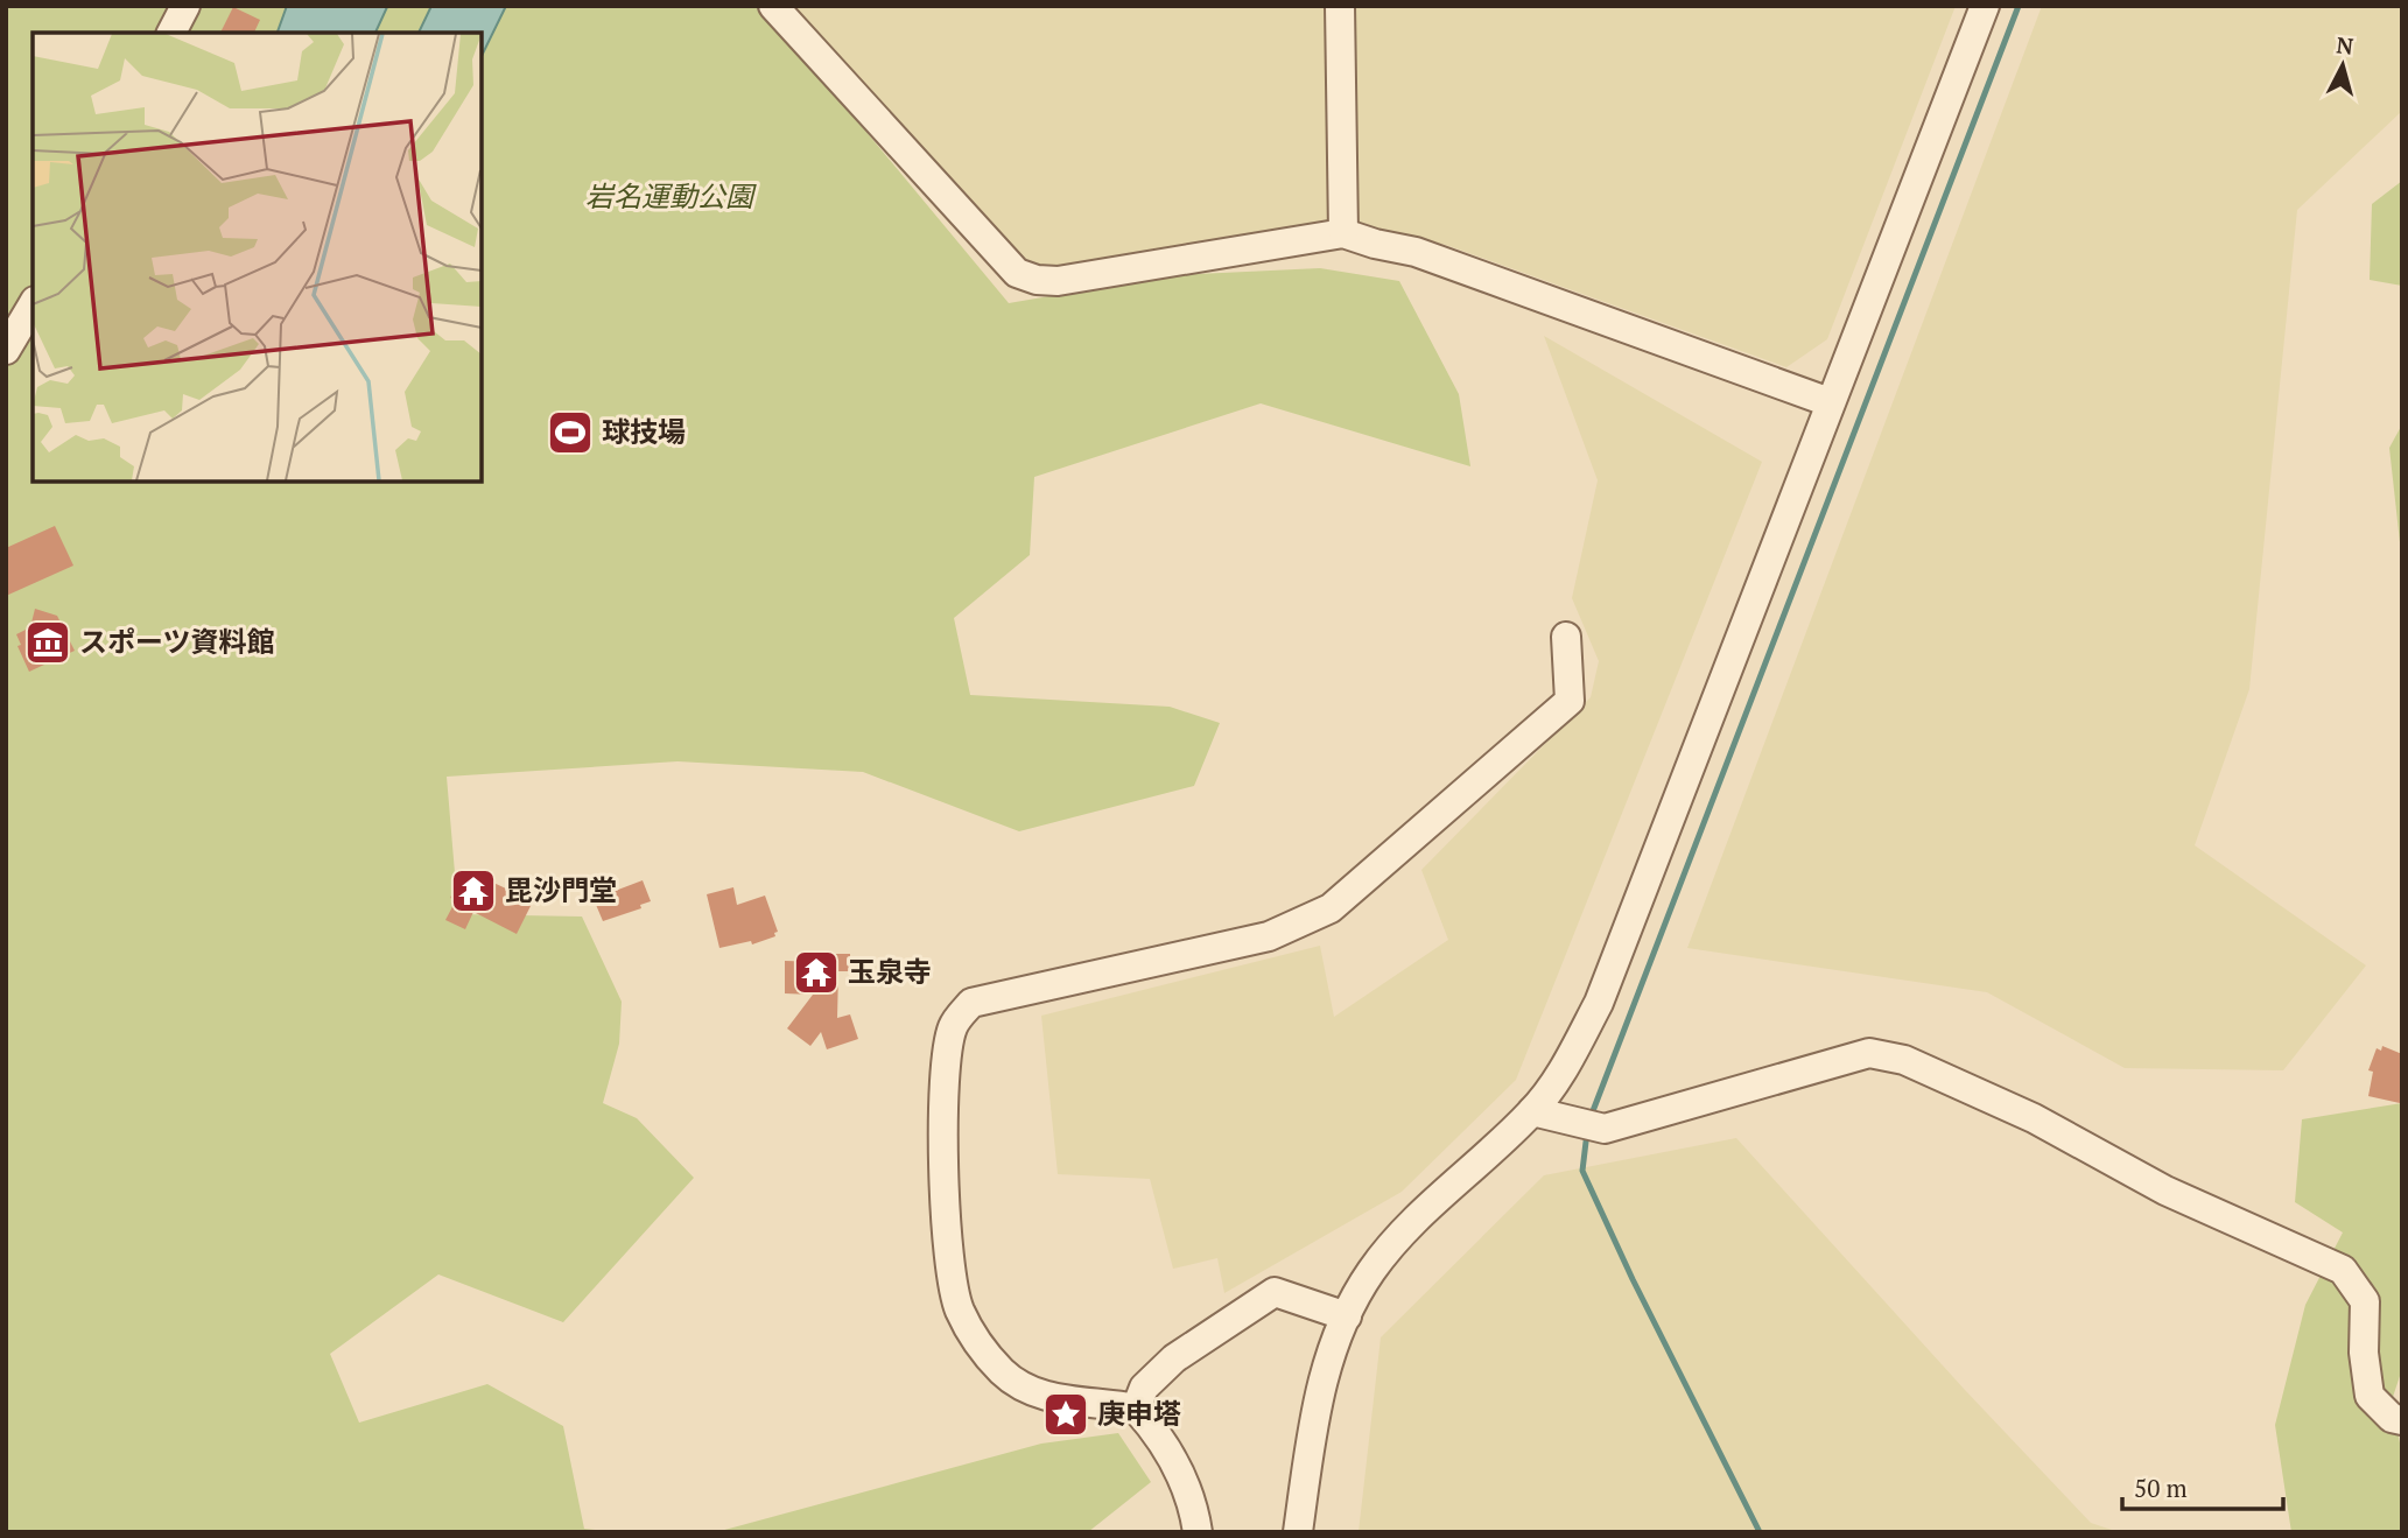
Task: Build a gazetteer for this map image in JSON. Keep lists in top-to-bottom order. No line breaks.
{"parks":["岩名運動公園"],"places":{"sports":["球技場"],"museum":["スポーツ資料館"],"temple":["毘沙門堂","玉泉寺"],"place":["庚申塔"]},"scale_bar":"50 m","north":"top"}
